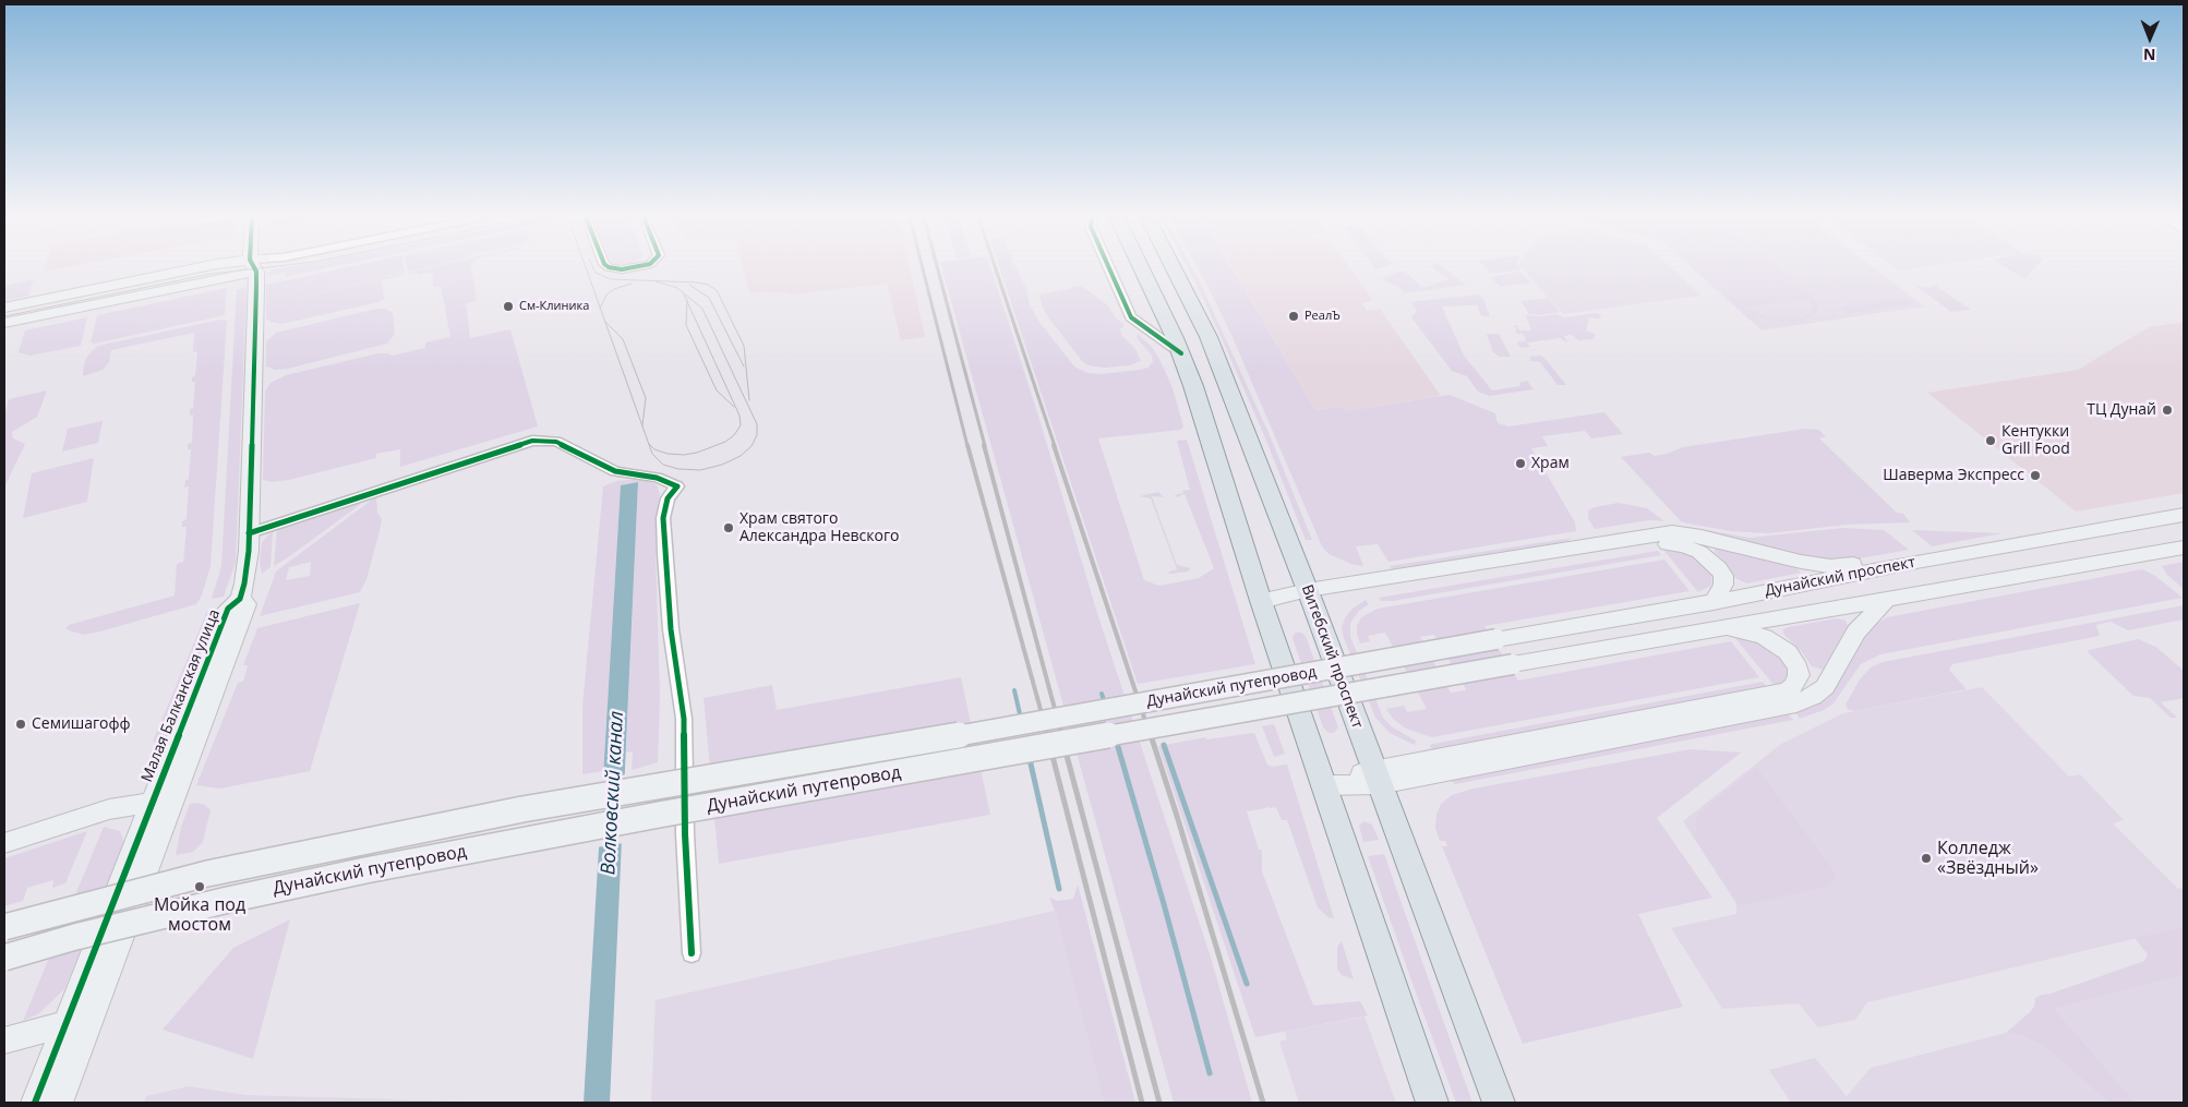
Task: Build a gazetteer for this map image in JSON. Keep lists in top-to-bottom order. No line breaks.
{"streets":{"main road":["Дунайский проспект","Витебский проспект","Дунайский путепровод","Малая Балканская улица"]},"crossings":[["Дунайский проспект","Дунайский путепровод"]],"water":["Волковский канал"],"places":["См-Клиника","РеалЪ","ТЦ Дунай","Кентукки Grill Food","Храм","Шаверма Экспресс","Храм святого Александра Невского","Семишагофф","Колледж «Звёздный»","Мойка под мостом"],"north":"bottom"}
